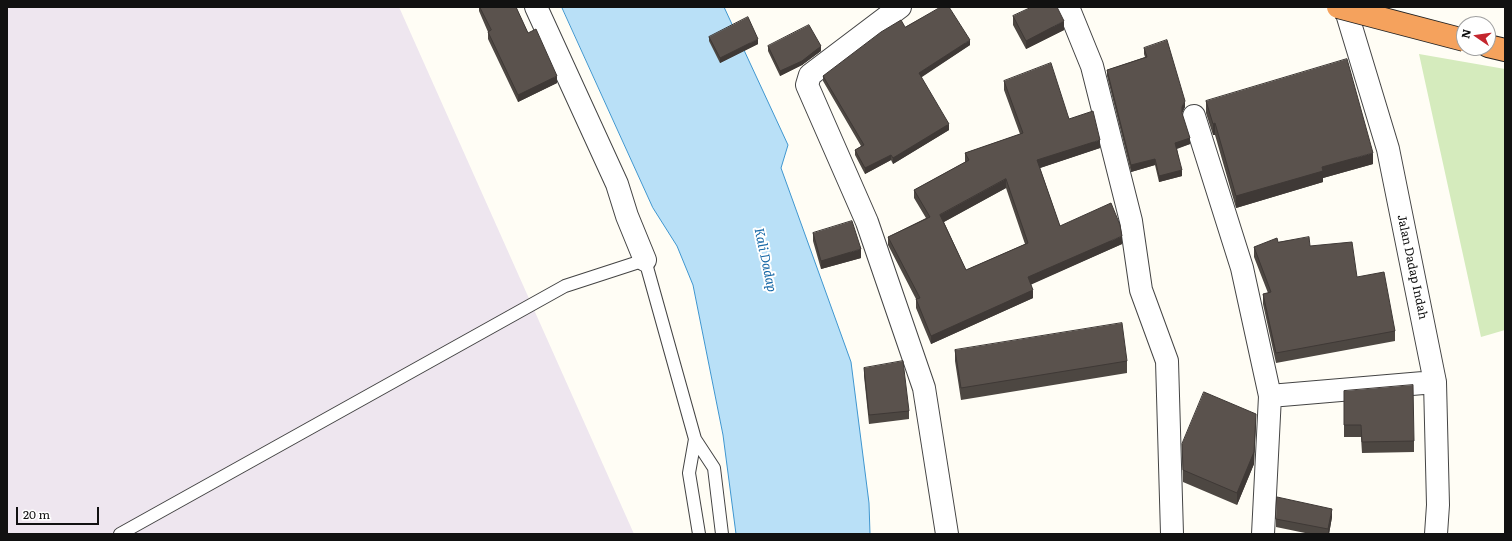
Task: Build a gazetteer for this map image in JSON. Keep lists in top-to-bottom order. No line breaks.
{"streets":{"street":["Jalan Dadap Indah"]},"water":["Kali Dadap"],"scale_bar":"20 m","north":"left"}
